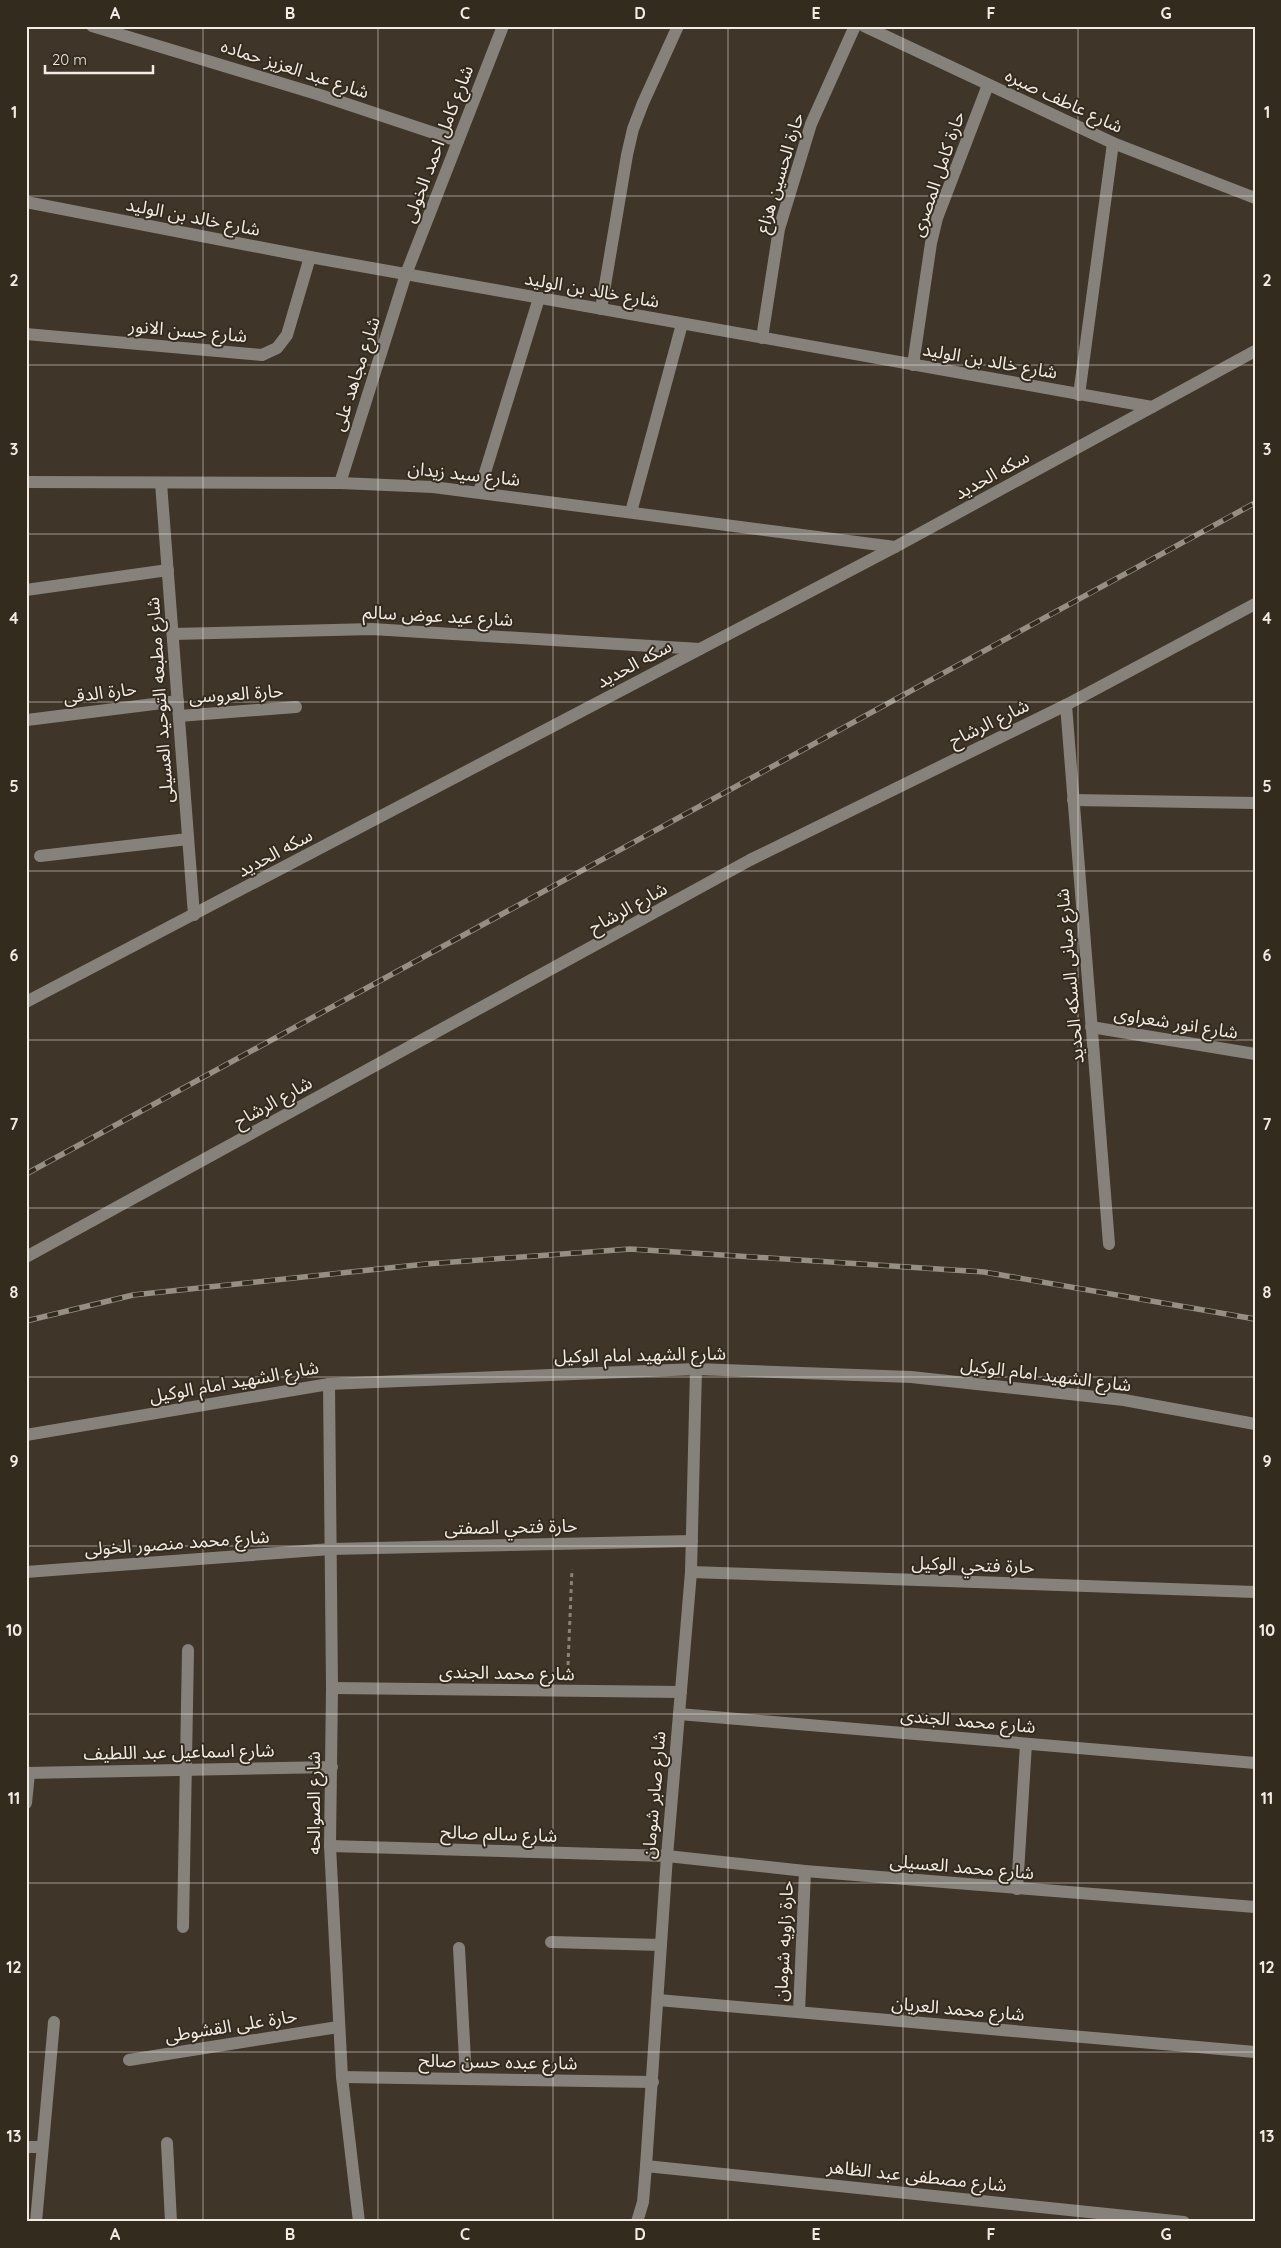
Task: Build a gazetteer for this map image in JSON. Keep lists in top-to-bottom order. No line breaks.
{"streets":{"street":["شارع عبد العزيز حماده","شارع عاطف صبره","شارع كامل احمد الخولى","حارة الحسين هزاع","حارة كامل المصرى","شارع خالد بن الوليد","شارع حسن الانور","شارع مجاهد على","شارع سيد زيدان","سكه الحديد","شارع عيد عوض سالم","حارة الدقى","حارة العروسى","شارع مطبعه التوحيد العسيلى","شارع الرشاح","شارع مبانى السكه الحديد","شارع انور شعراوى","شارع الشهيد امام الوكيل","حارة فتحي الصفتى","شارع محمد منصور الخولى","حارة فتحي الوكيل","شارع محمد الجندى","شارع اسماعيل عبد اللطيف","شارع صابر شومان","شارع الصوالحه","شارع سالم صالح","شارع محمد العسيلى","حارة زاويه شومان","شارع محمد العريان","حارة على القشوطى","شارع عبده حسن صالح","شارع مصطفى عبد الظاهر"]},"crossings":[["شارع عبد العزيز حماده","شارع كامل احمد الخولى"],["شارع عاطف صبره","حارة كامل المصرى"],["شارع كامل احمد الخولى","شارع خالد بن الوليد"],["شارع كامل احمد الخولى","شارع مجاهد على"],["حارة الحسين هزاع","شارع خالد بن الوليد"],["حارة كامل المصرى","شارع خالد بن الوليد"],["شارع خالد بن الوليد","شارع حسن الانور"],["شارع خالد بن الوليد","شارع مجاهد على"],["شارع خالد بن الوليد","سكه الحديد"],["شارع مجاهد على","شارع سيد زيدان"],["شارع سيد زيدان","سكه الحديد"],["شارع سيد زيدان","شارع مطبعه التوحيد العسيلى"],["سكه الحديد","شارع عيد عوض سالم"],["سكه الحديد","شارع مطبعه التوحيد العسيلى"],["شارع عيد عوض سالم","شارع مطبعه التوحيد العسيلى"],["حارة الدقى","شارع مطبعه التوحيد العسيلى"],["حارة العروسى","شارع مطبعه التوحيد العسيلى"],["شارع الرشاح","شارع مبانى السكه الحديد"],["شارع مبانى السكه الحديد","شارع انور شعراوى"],["شارع الشهيد امام الوكيل","شارع صابر شومان"],["شارع الشهيد امام الوكيل","شارع الصوالحه"],["حارة فتحي الصفتى","شارع محمد منصور الخولى"],["حارة فتحي الصفتى","شارع صابر شومان"],["حارة فتحي الصفتى","شارع الصوالحه"],["شارع محمد منصور الخولى","شارع الصوالحه"],["حارة فتحي الوكيل","شارع صابر شومان"],["شارع محمد الجندى","شارع صابر شومان"],["شارع محمد الجندى","شارع الصوالحه"],["شارع اسماعيل عبد اللطيف","شارع الصوالحه"],["شارع صابر شومان","شارع سالم صالح"],["شارع صابر شومان","شارع محمد العسيلى"],["شارع صابر شومان","شارع محمد العريان"],["شارع صابر شومان","شارع عبده حسن صالح"],["شارع صابر شومان","شارع مصطفى عبد الظاهر"],["شارع الصوالحه","شارع سالم صالح"],["شارع الصوالحه","حارة على القشوطى"],["شارع الصوالحه","شارع عبده حسن صالح"],["شارع سالم صالح","شارع محمد العسيلى"],["شارع محمد العسيلى","حارة زاويه شومان"],["حارة زاويه شومان","شارع محمد العريان"]],"scale_bar":"20 m","grid":{"columns":["A","B","C","D","E","F","G"],"rows":["1","2","3","4","5","6","7","8","9","10","11","12","13"]}}
